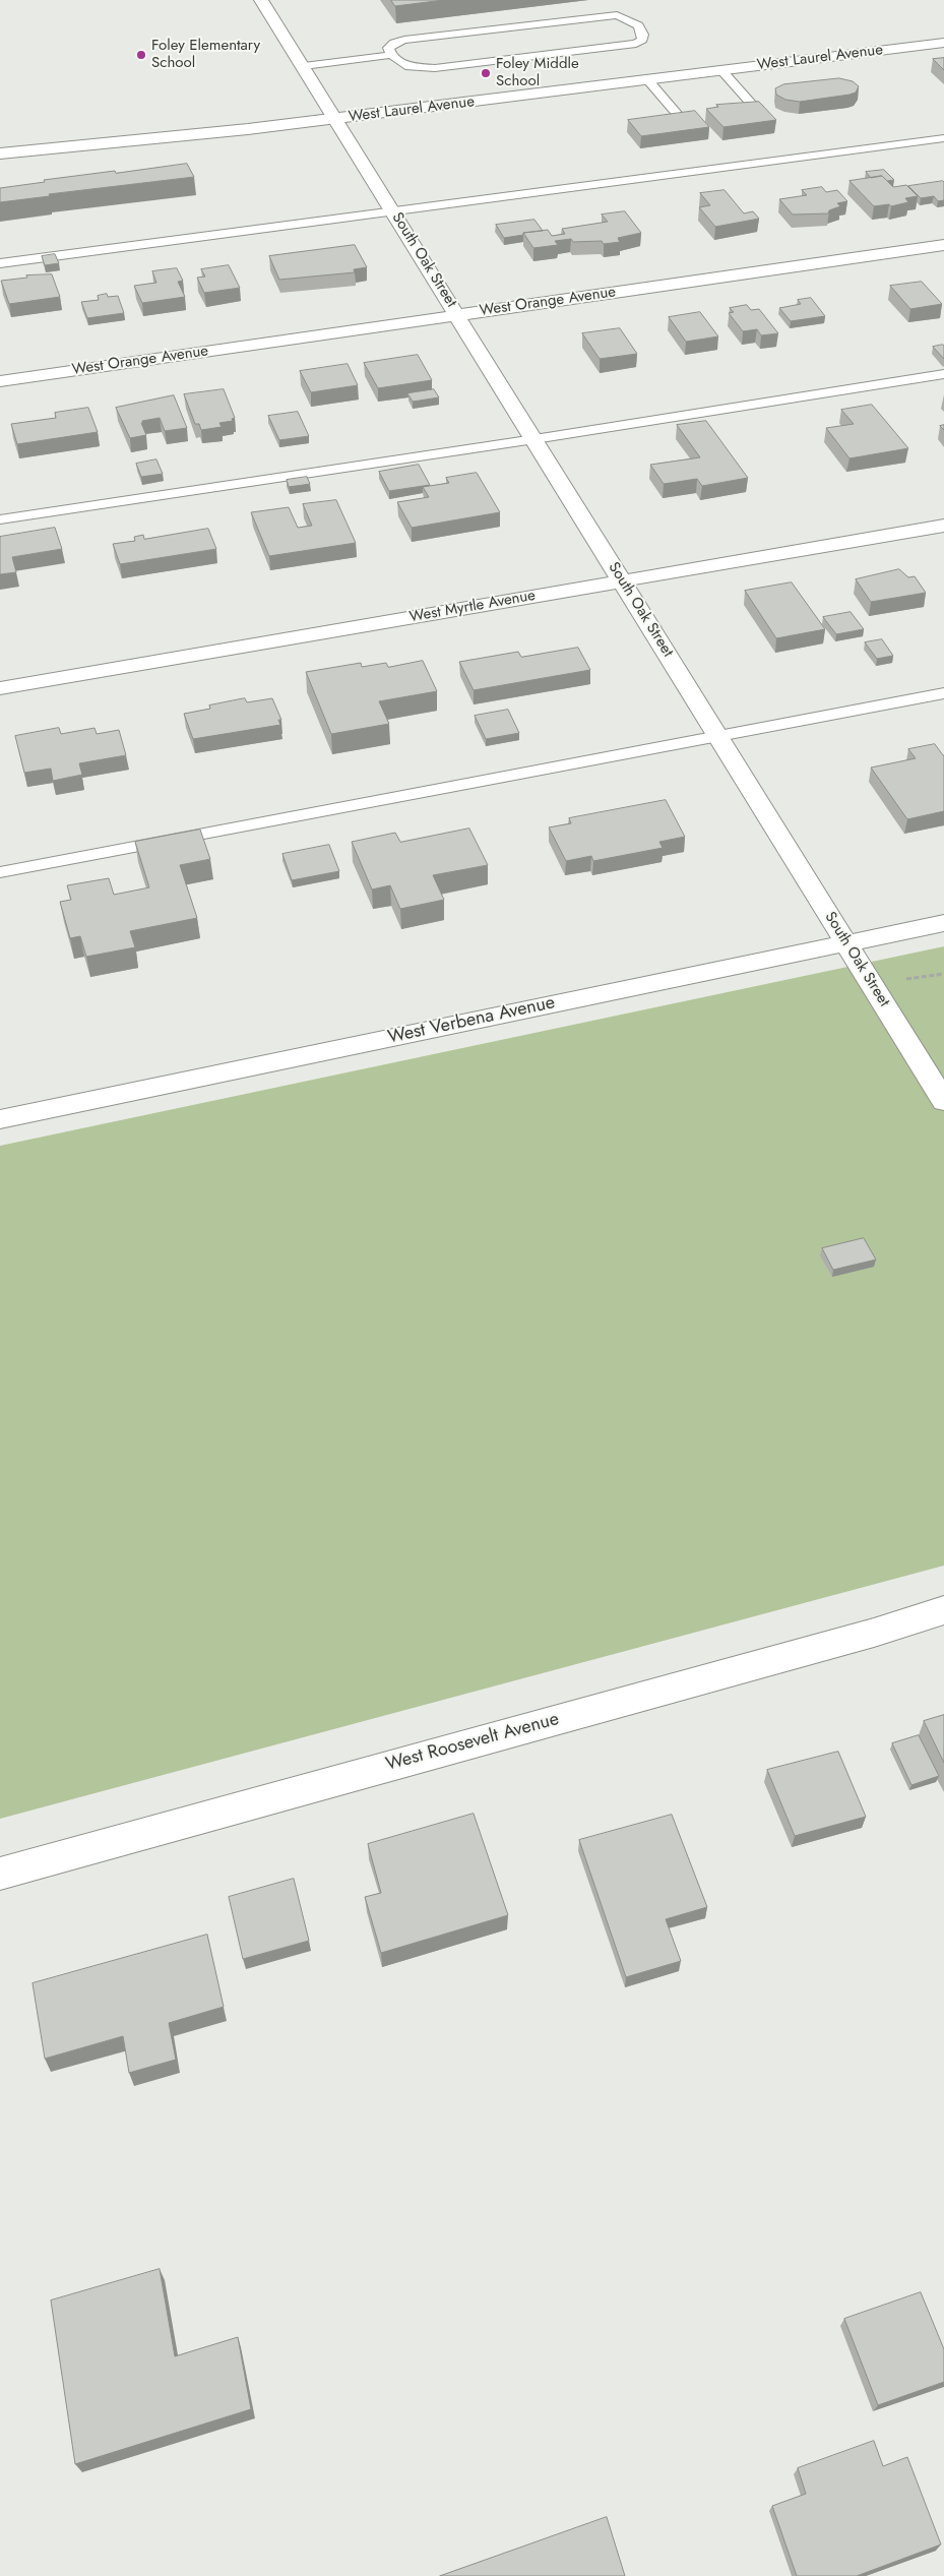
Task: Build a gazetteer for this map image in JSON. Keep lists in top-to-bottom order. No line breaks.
{"streets":{"street":["West Laurel Avenue","South Oak Street","West Orange Avenue","West Myrtle Avenue","West Verbena Avenue","West Roosevelt Avenue"]},"crossings":[["West Laurel Avenue","South Oak Street"],["South Oak Street","West Orange Avenue"],["South Oak Street","West Myrtle Avenue"],["South Oak Street","West Verbena Avenue"]],"places":["Foley Elementary School","Foley Middle School"]}
